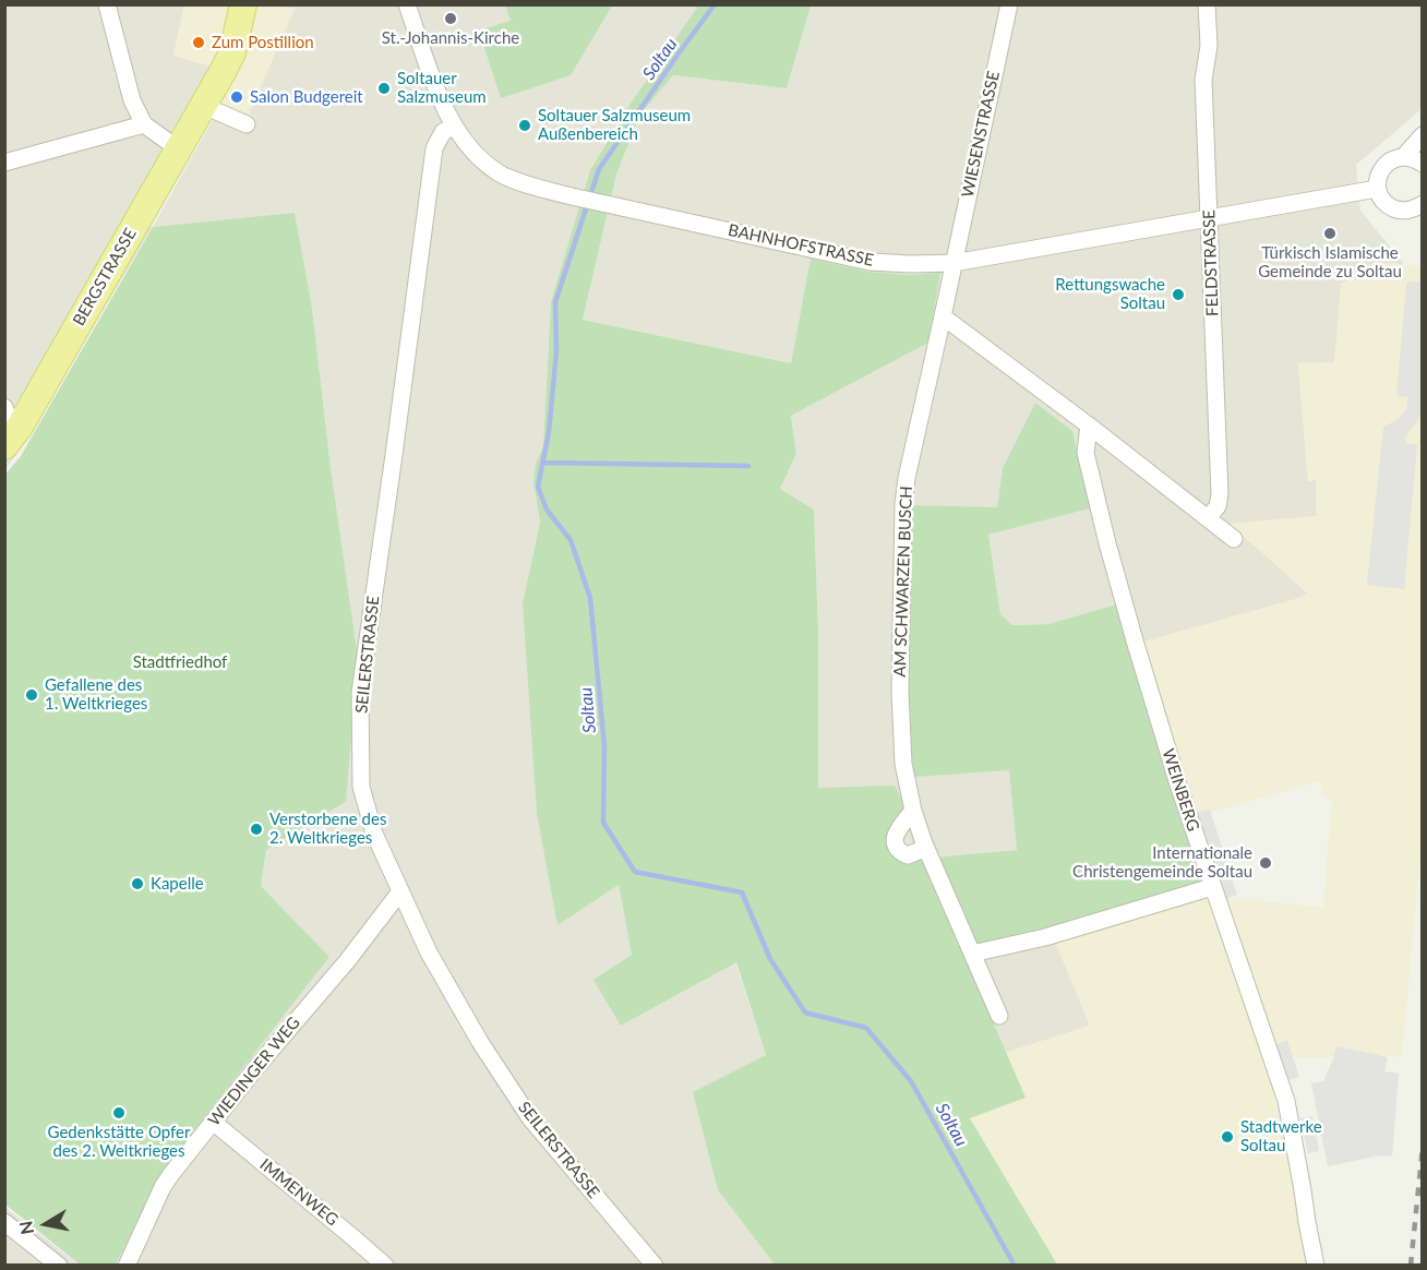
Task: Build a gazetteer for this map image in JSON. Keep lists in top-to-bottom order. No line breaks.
{"streets":{"main road":["BERGSTRASSE"],"street":["WIESENSTRASSE","BAHNHOFSTRASSE","FELDSTRASSE","AM SCHWARZEN BUSCH","SEILERSTRASSE","WEINBERG","WIEDINGER WEG","IMMENWEG"]},"crossings":[["WIESENSTRASSE","BAHNHOFSTRASSE"],["BAHNHOFSTRASSE","FELDSTRASSE"],["BAHNHOFSTRASSE","SEILERSTRASSE"],["SEILERSTRASSE","WIEDINGER WEG"],["WIEDINGER WEG","IMMENWEG"]],"water":["Soltau"],"parks":["Stadtfriedhof"],"places":["St.-Johannis-Kirche","Zum Postillion","Soltauer Salzmuseum","Salon Budgereit","Soltauer Salzmuseum Außenbereich","Türkisch Islamische Gemeinde zu Soltau","Rettungswache Soltau","Gefallene des 1. Weltkrieges","Verstorbene des 2. Weltkrieges","Internationale Christengemeinde Soltau","Kapelle","Gedenkstätte Opfer des 2. Weltkrieges","Stadtwerke Soltau"],"north":"left"}
